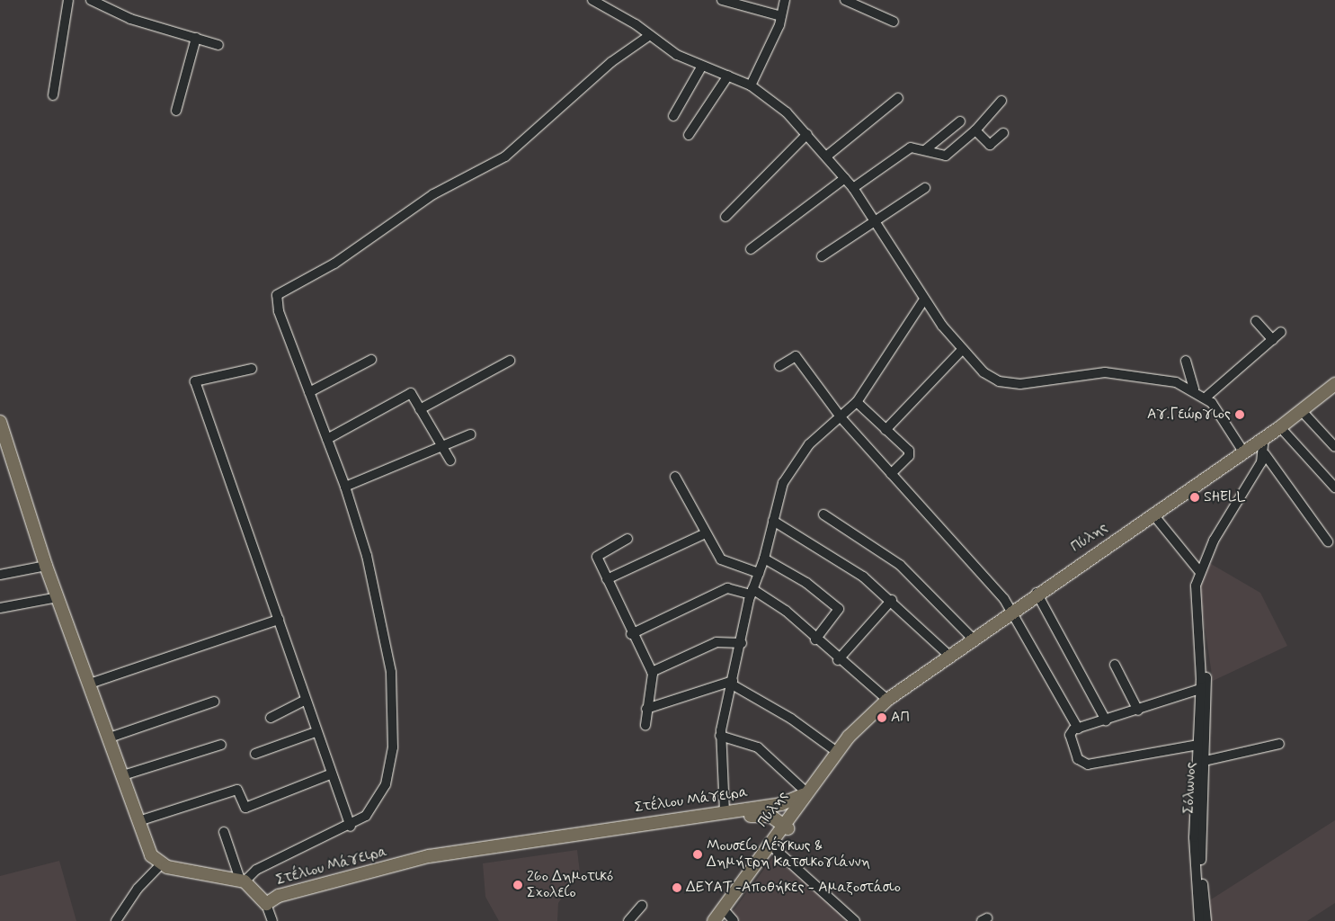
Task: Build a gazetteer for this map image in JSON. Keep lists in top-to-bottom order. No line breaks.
{"streets":{"main road":["Πύλης","Στέλιου Μάγειρα"],"street":["Σόλωνος"]},"crossings":[["Πύλης","Στέλιου Μάγειρα"]],"places":["Αγ.Γεώργιος","SHELL","ΑΠ","Μουσείο Λέγκως & Δημήτρη Κατσικογιάννη","26ο Δημοτικό Σχολείο","ΔΕΥΑΤ -Αποθήκες - Αμαξοστάσιο"]}
